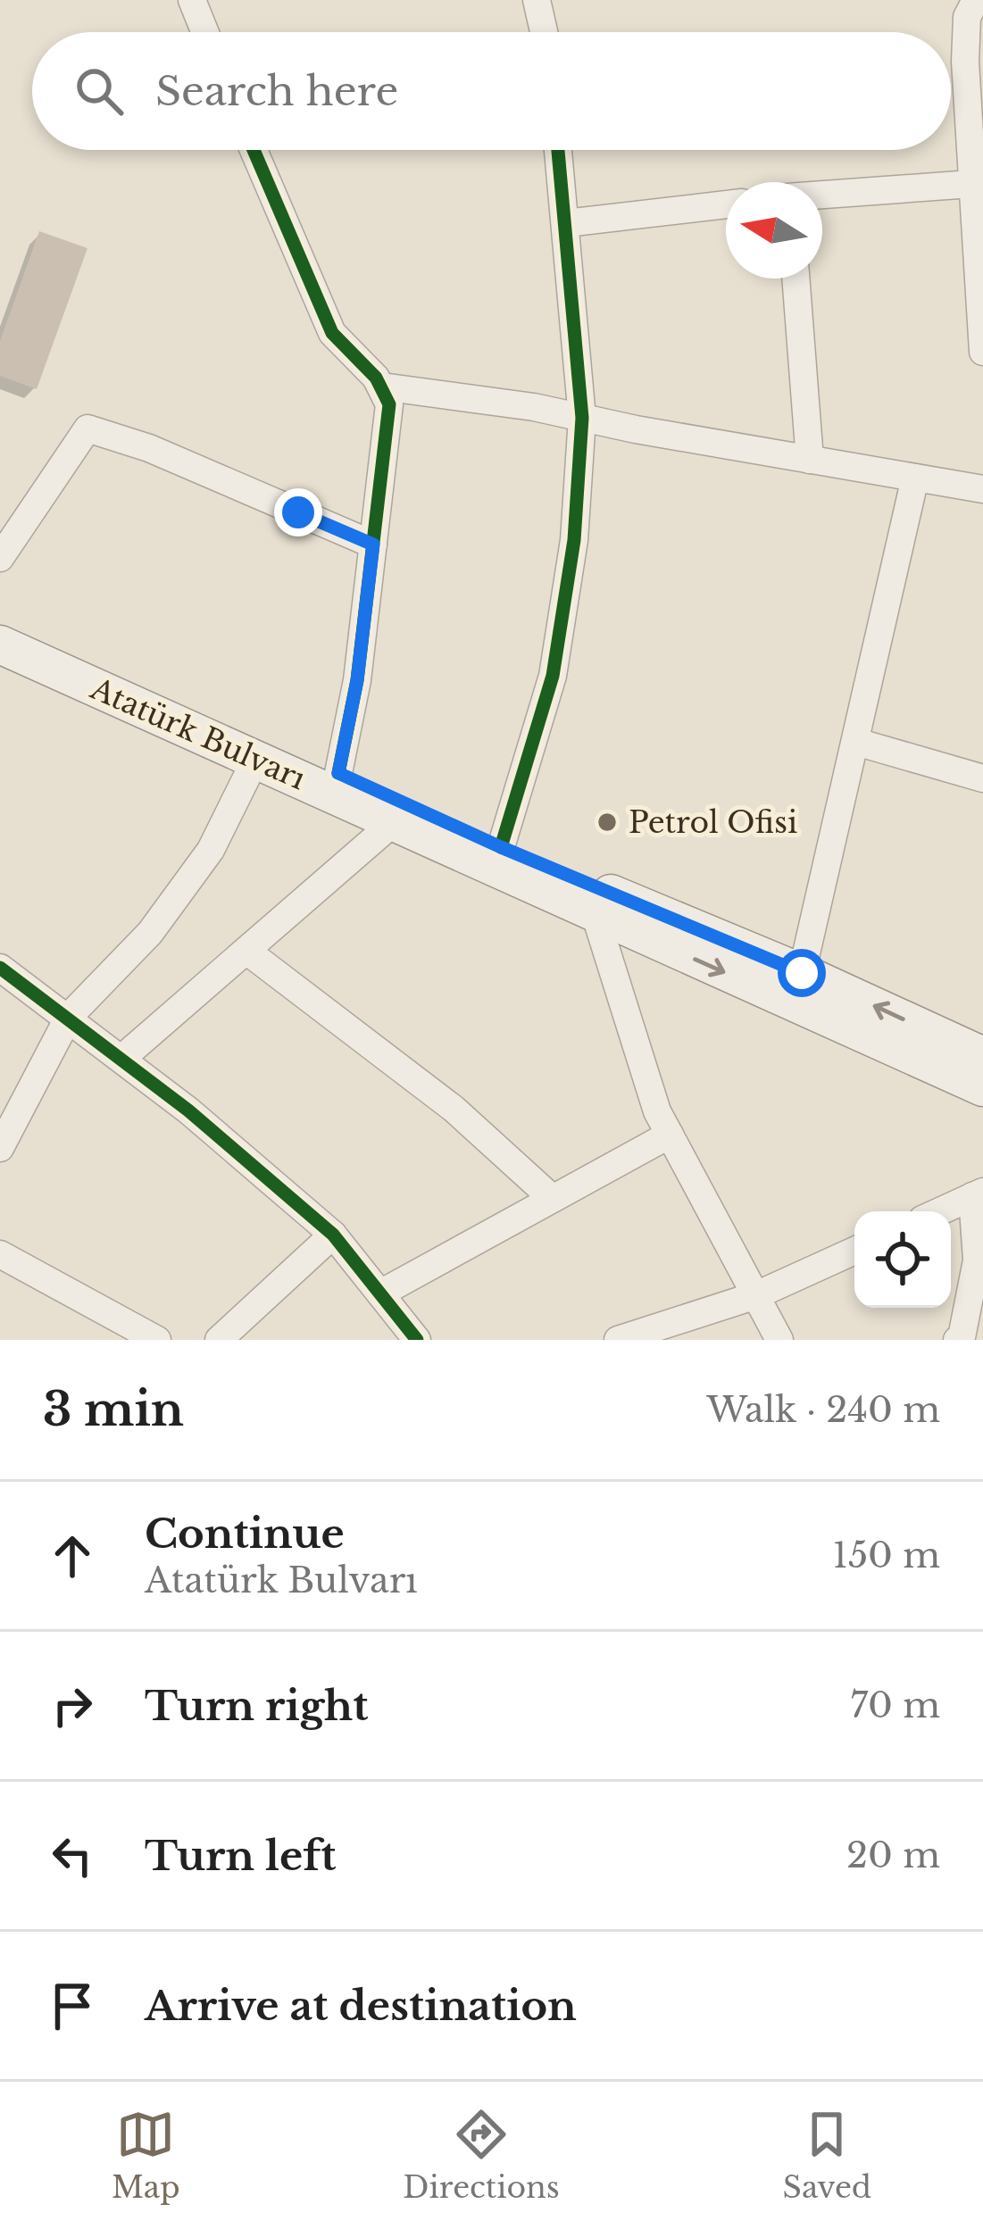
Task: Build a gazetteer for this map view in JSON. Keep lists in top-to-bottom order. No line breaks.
{"streets":{"main road":["Atatürk Bulvarı"]},"places":["Petrol Ofisi"],"north":"left","page":{"search":"Search here","heading":["3 min","Walk · 240 m"],"list":[["Continue","Atatürk Bulvarı","150 m"],["Turn right","70 m"],["Turn left","20 m"],"Arrive at destination"],"nav":["Map","Directions","Saved"]}}
